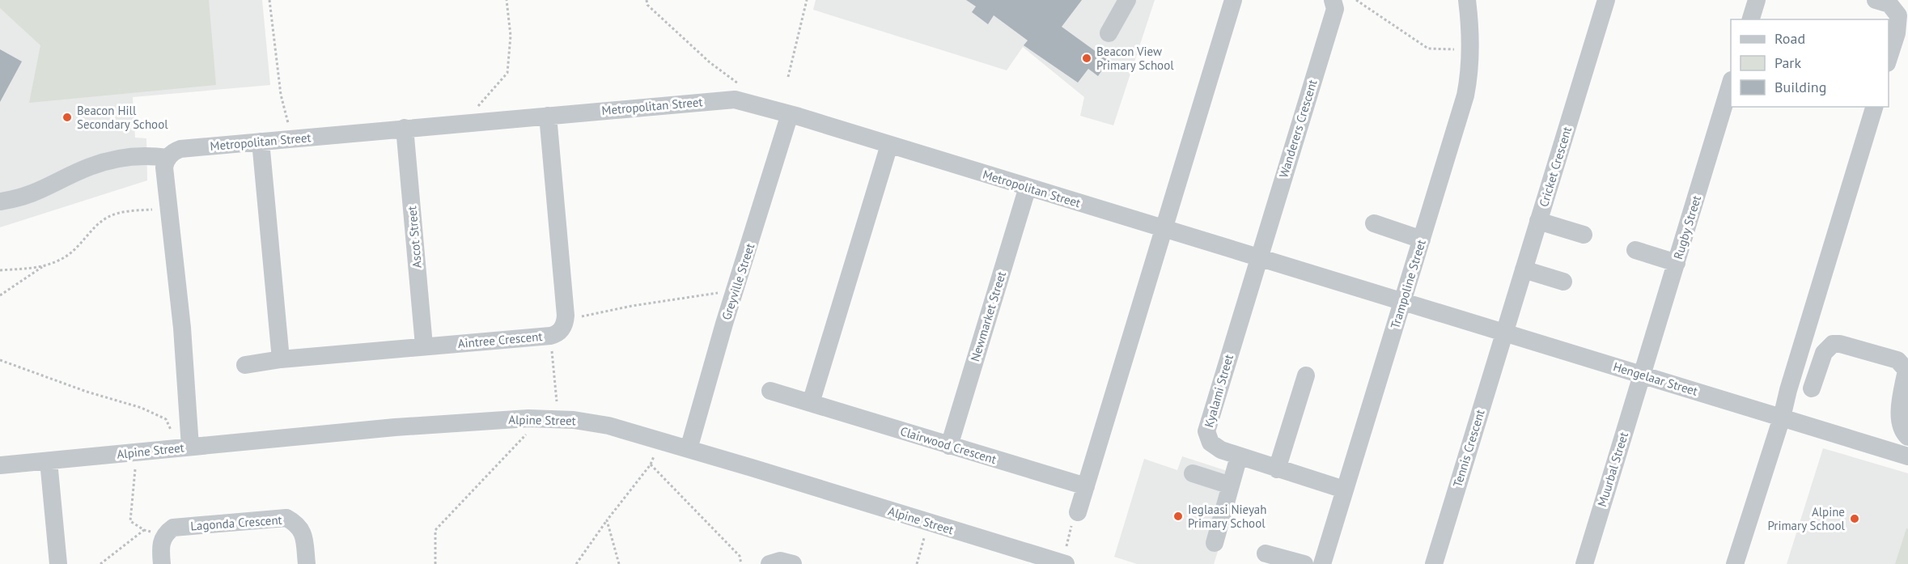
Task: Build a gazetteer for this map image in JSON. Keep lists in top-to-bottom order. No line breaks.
{"streets":{"street":["Metropolitan Street","Wanderers Crescent","Cricket Crescent","Rugby Street","Ascot Street","Greyville Street","Trampoline Street","Newmarket Street","Aintree Crescent","Hengelaar Street","Kyalami Street","Alpine Street","Clairwood Crescent","Tennis Crescent","Muurbal Street","Lagonda Crescent"]},"crossings":[["Metropolitan Street","Wanderers Crescent"],["Metropolitan Street","Ascot Street"],["Metropolitan Street","Greyville Street"],["Metropolitan Street","Trampoline Street"],["Metropolitan Street","Newmarket Street"],["Metropolitan Street","Aintree Crescent"],["Metropolitan Street","Hengelaar Street"],["Metropolitan Street","Kyalami Street"],["Wanderers Crescent","Kyalami Street"],["Cricket Crescent","Hengelaar Street"],["Cricket Crescent","Tennis Crescent"],["Rugby Street","Hengelaar Street"],["Rugby Street","Muurbal Street"],["Ascot Street","Aintree Crescent"],["Greyville Street","Alpine Street"],["Trampoline Street","Hengelaar Street"],["Trampoline Street","Kyalami Street"],["Newmarket Street","Clairwood Crescent"],["Hengelaar Street","Tennis Crescent"],["Hengelaar Street","Muurbal Street"]],"places":["Beacon View Primary School","Beacon Hill Secondary School","Ieglaasi Nieyah Primary School","Alpine Primary School"],"legend":["Road","Park","Building"]}
